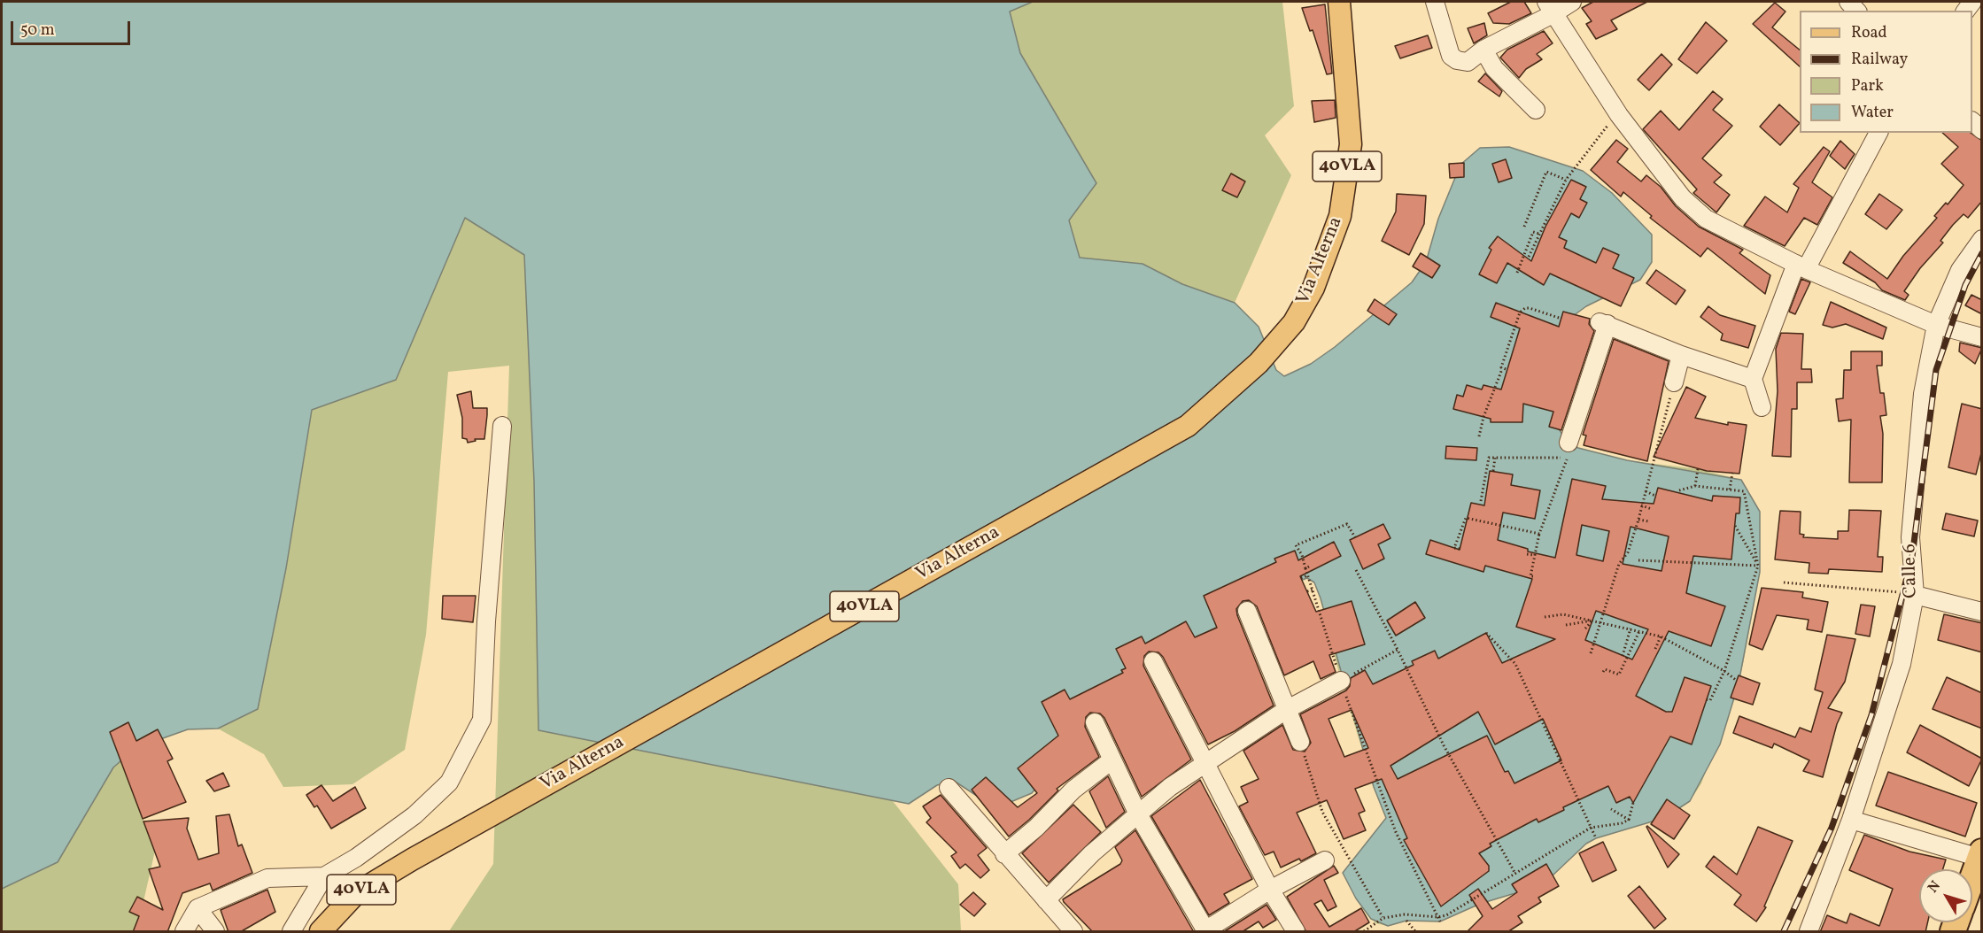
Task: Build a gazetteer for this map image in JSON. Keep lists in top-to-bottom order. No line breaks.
{"streets":{"main road":["40VLA","Via Alterna"],"street":["Calle 6"]},"legend":["Road","Railway","Park","Water"],"scale_bar":"50 m","north":"top left"}
